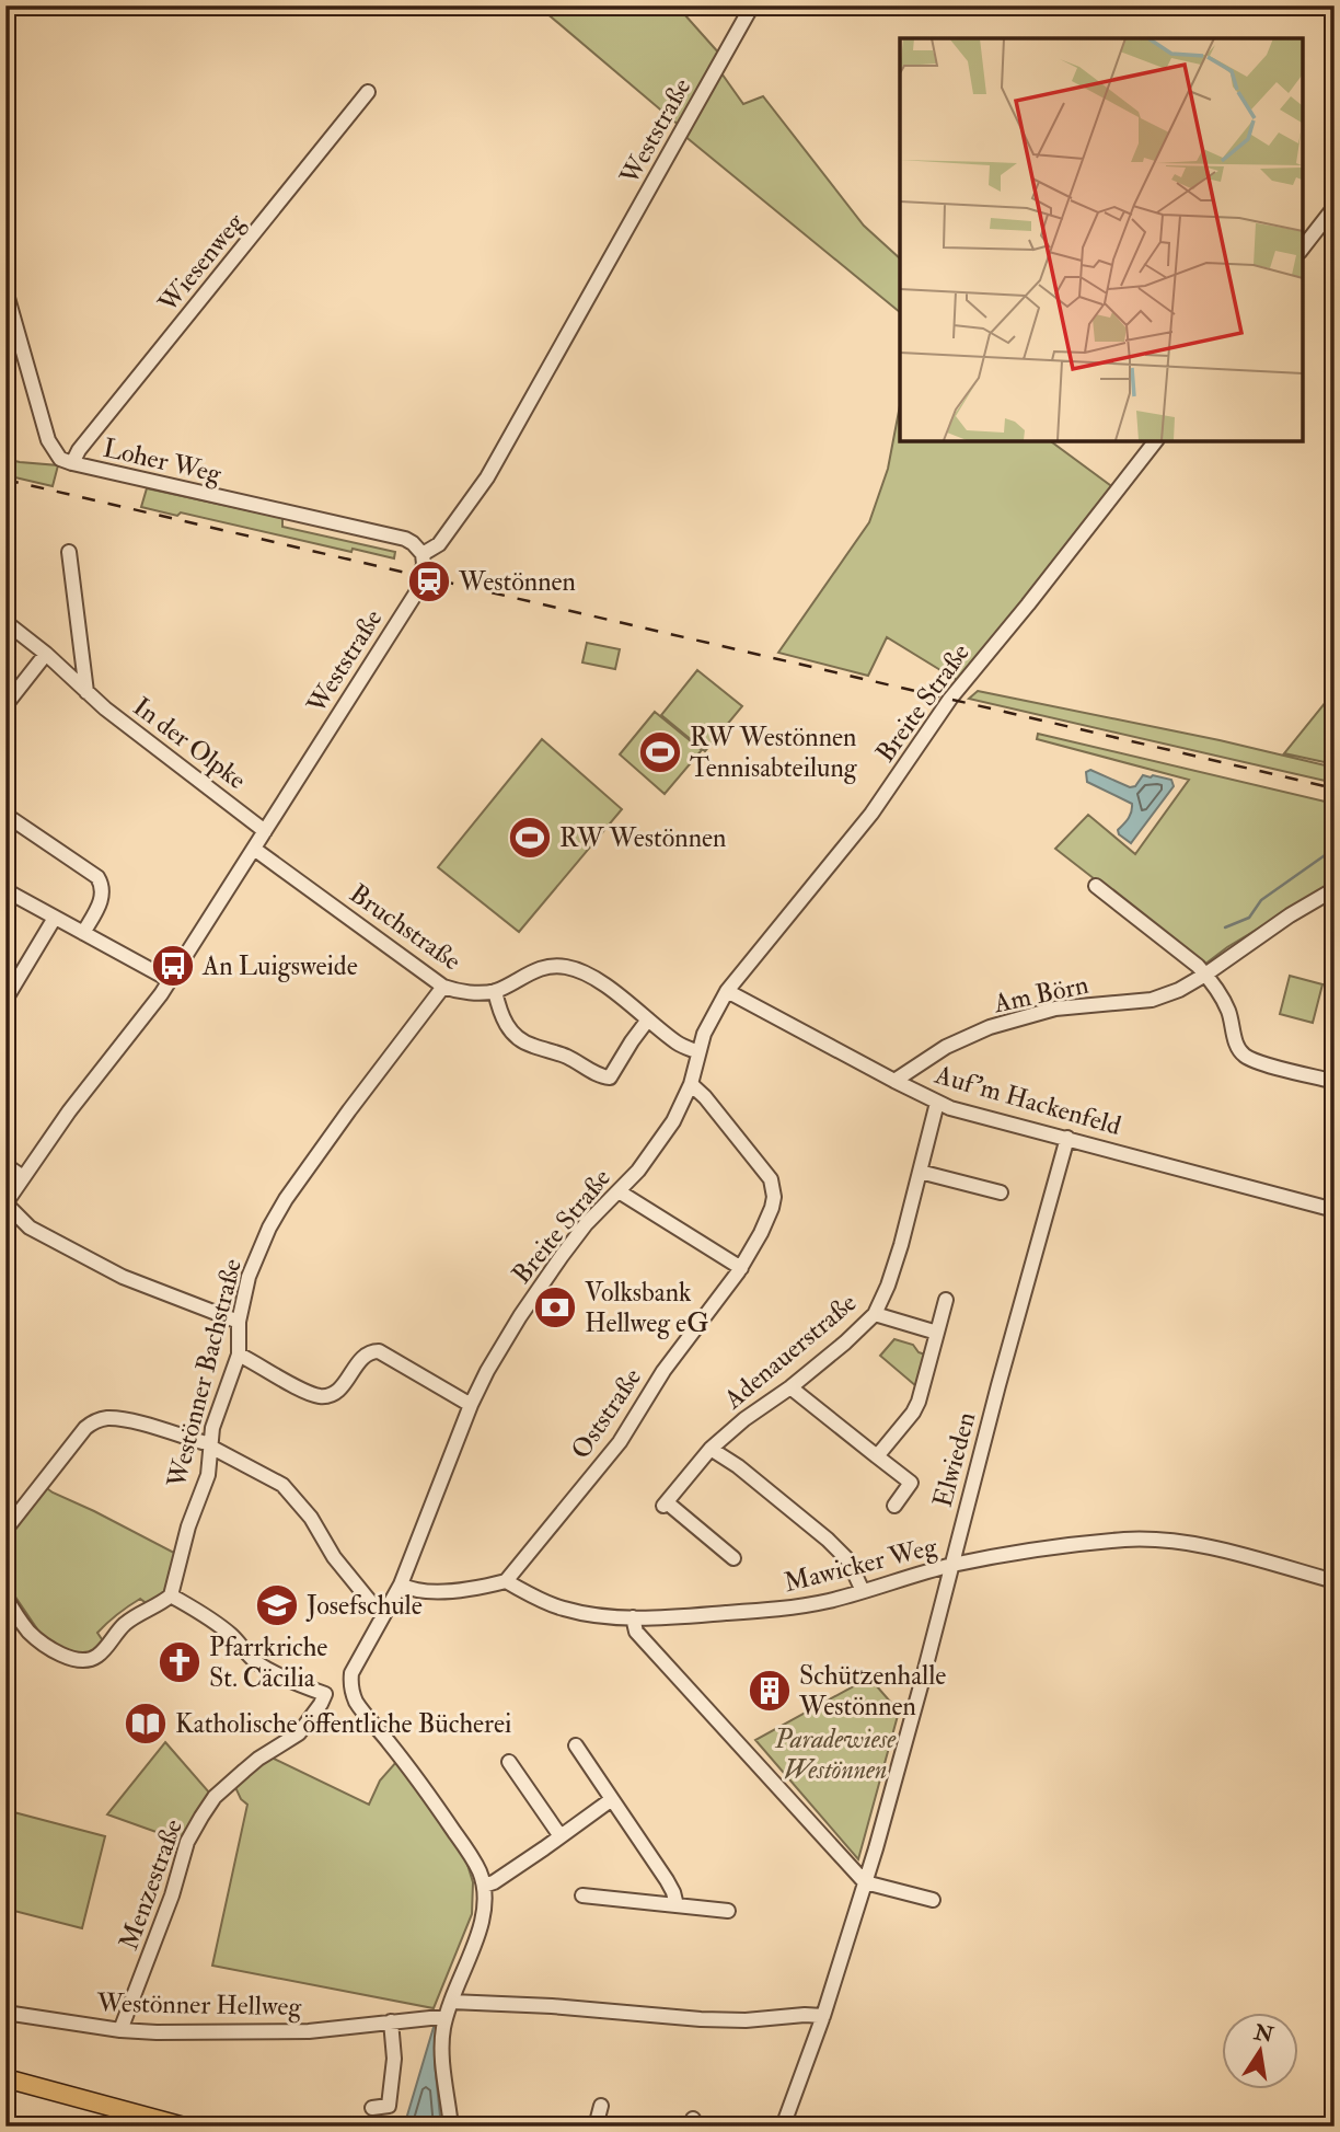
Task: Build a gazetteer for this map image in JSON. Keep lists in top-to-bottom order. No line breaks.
{"streets":{"street":["Weststraße","Wiesenweg","Loher Weg","Breite Straße","In der Olpke","Bruchstraße","Am Börn","Auf'm Hackenfeld","Adenauerstraße","Westönner Bachstraße","Oststraße","Elwieden","Mawicker Weg","Menzestraße","Westönner Hellweg"]},"crossings":[["Weststraße","Loher Weg"],["Weststraße","In der Olpke"],["Weststraße","Bruchstraße"],["Wiesenweg","Loher Weg"],["Breite Straße","Bruchstraße"],["Breite Straße","Auf'm Hackenfeld"],["Breite Straße","Oststraße"],["Bruchstraße","Westönner Bachstraße"],["Am Börn","Auf'm Hackenfeld"],["Auf'm Hackenfeld","Adenauerstraße"],["Auf'm Hackenfeld","Elwieden"],["Oststraße","Mawicker Weg"],["Elwieden","Mawicker Weg"],["Menzestraße","Westönner Hellweg"]],"parks":["Paradewiese Westönnen"],"places":{"station":["Westönnen"],"sports":["RW Westönnen Tennisabteilung","RW Westönnen"],"bus stop":["An Luigsweide"],"bank":["Volksbank Hellweg eG"],"school or university":["Josefschule"],"church":["Pfarrkriche St. Cäcilia"],"building":["Schützenhalle Westönnen"],"library":["Katholische öffentliche Bücherei"]},"north":"top"}
